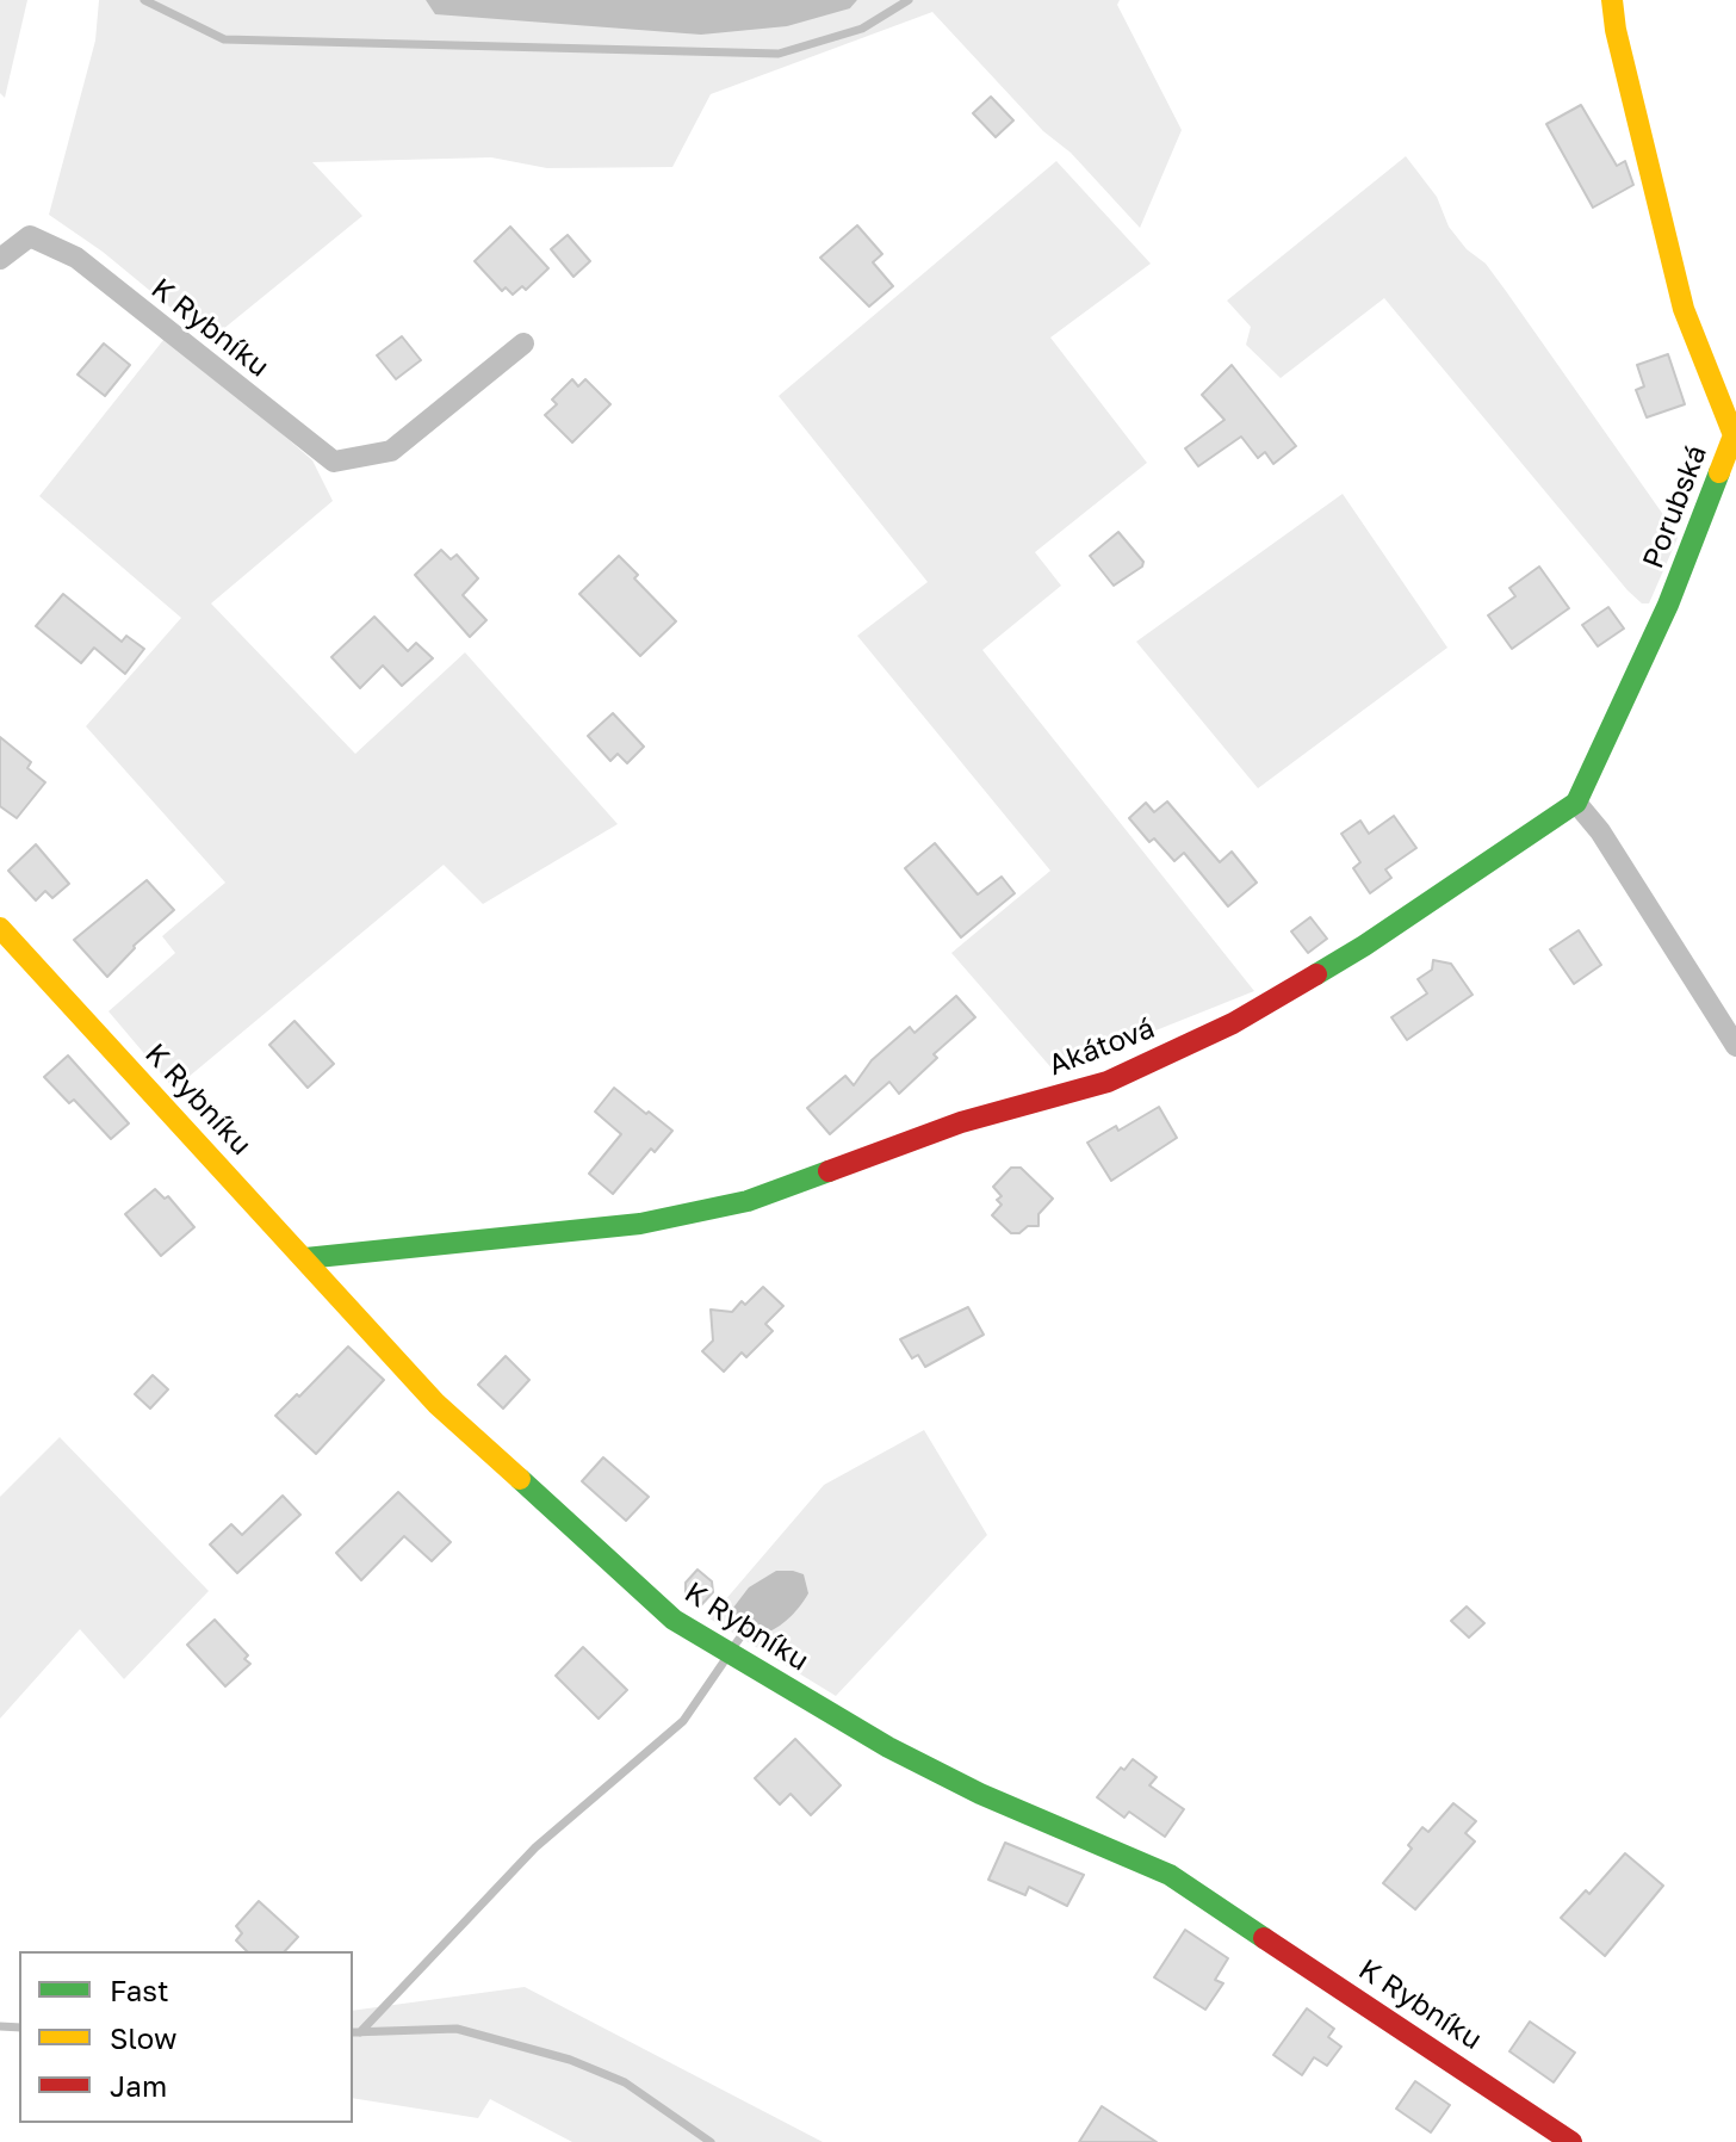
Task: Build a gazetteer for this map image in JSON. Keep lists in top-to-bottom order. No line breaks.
{"streets":{"street":["K Rybníku","Porubská","Akátová"]},"crossings":[["K Rybníku","Akátová"],["Porubská","Akátová"]],"legend":["Fast","Slow","Jam"]}
